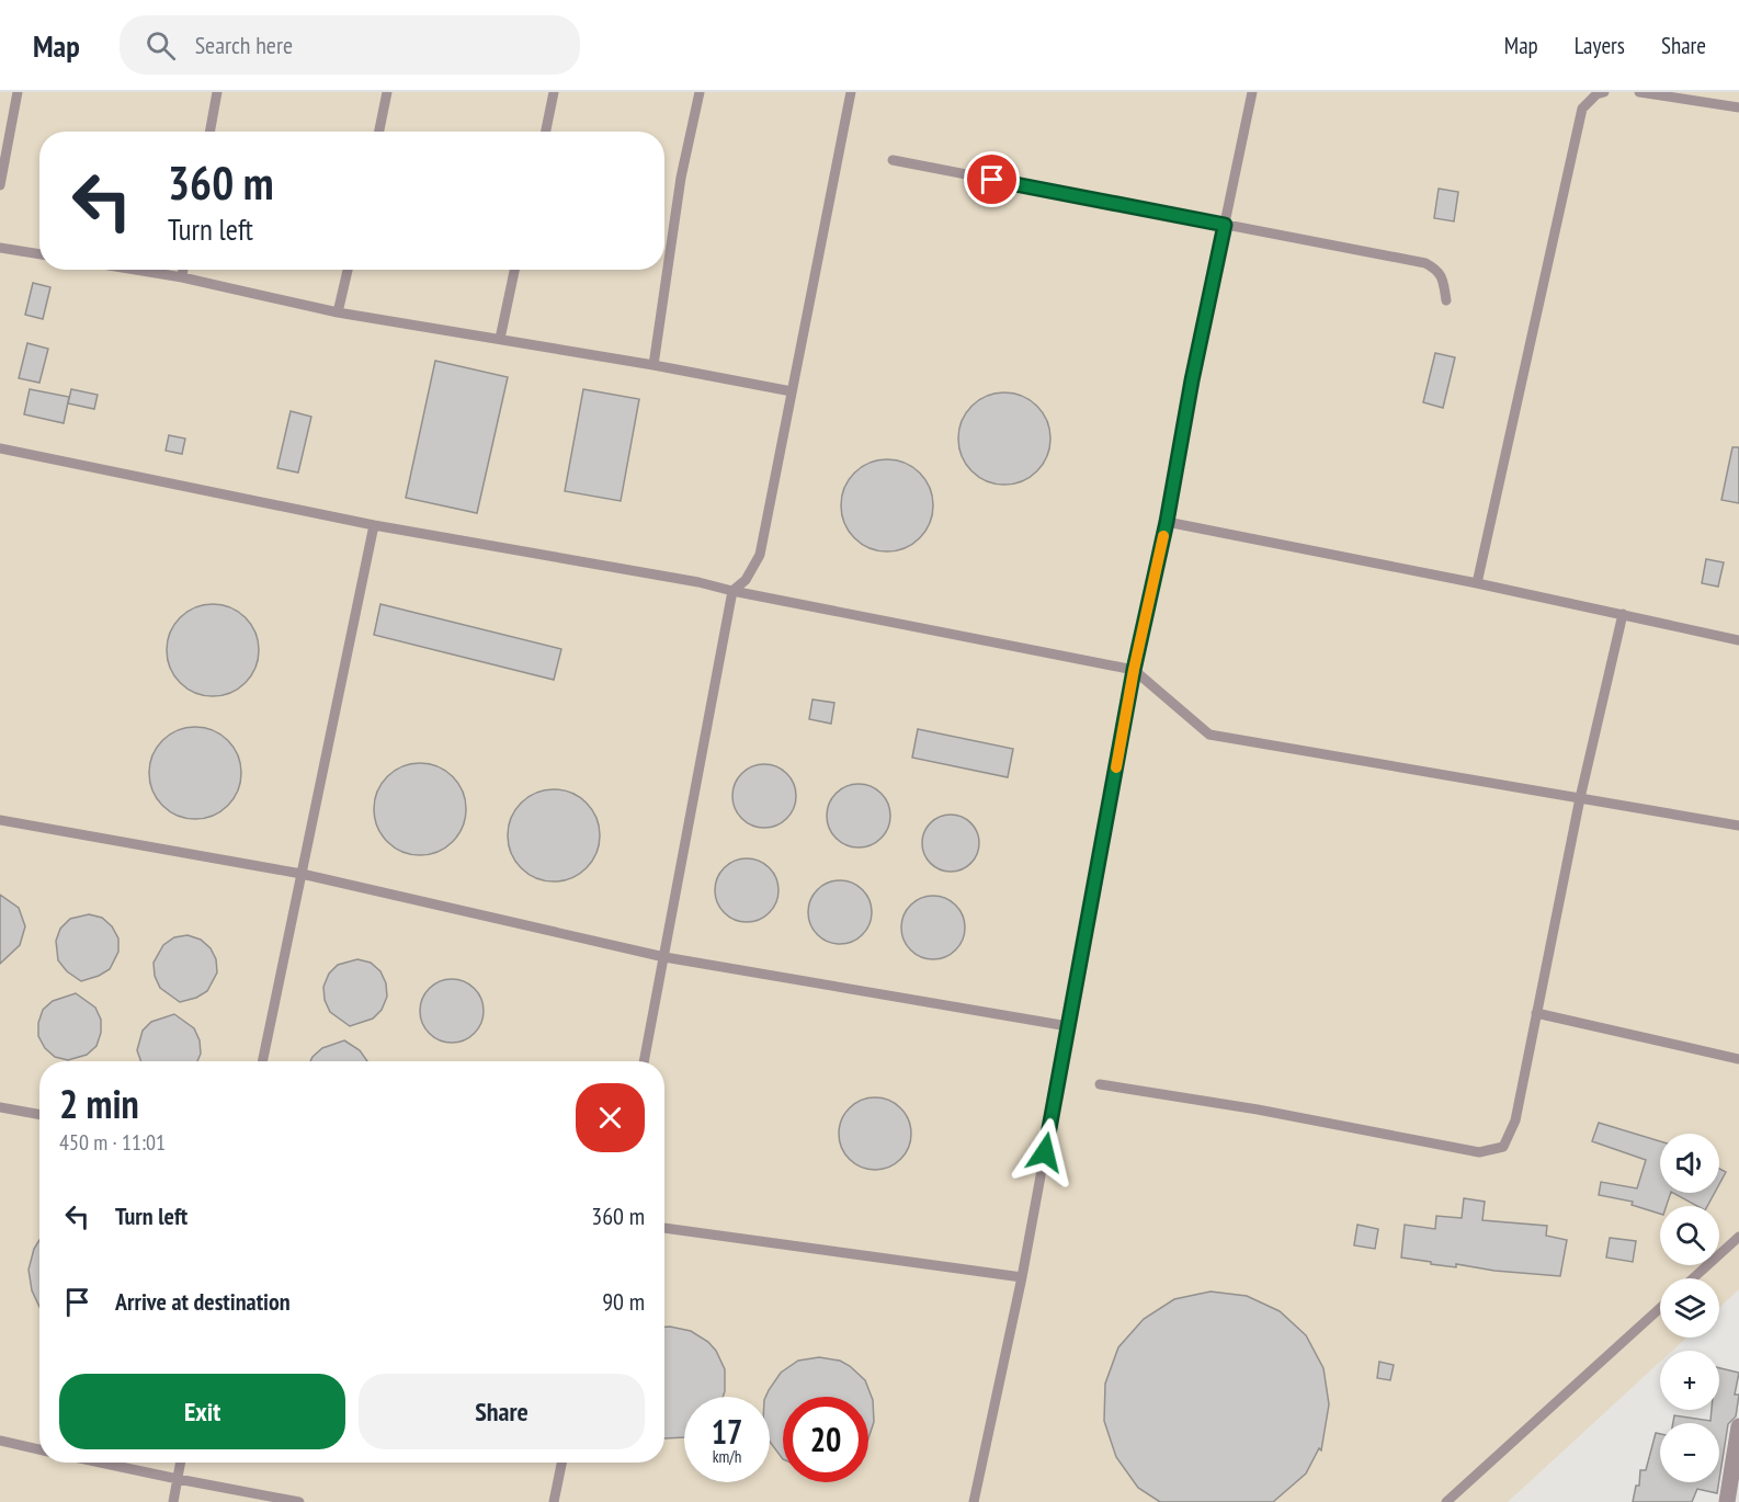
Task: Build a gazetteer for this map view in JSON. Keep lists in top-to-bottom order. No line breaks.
{"page":{"header":"Map","search":"Search here","nav":["Map","Layers","Share"],"turn":["360 m","Turn left"],"heading":["2 min","450 m · 11:01"],"map_buttons":["+","−"],"list":[{"name":"Turn left","value":"360 m"},{"name":"Arrive at destination","value":"90 m"}],"buttons":["Exit","Share"],"speed":"17 km/h","limit":"20"}}
